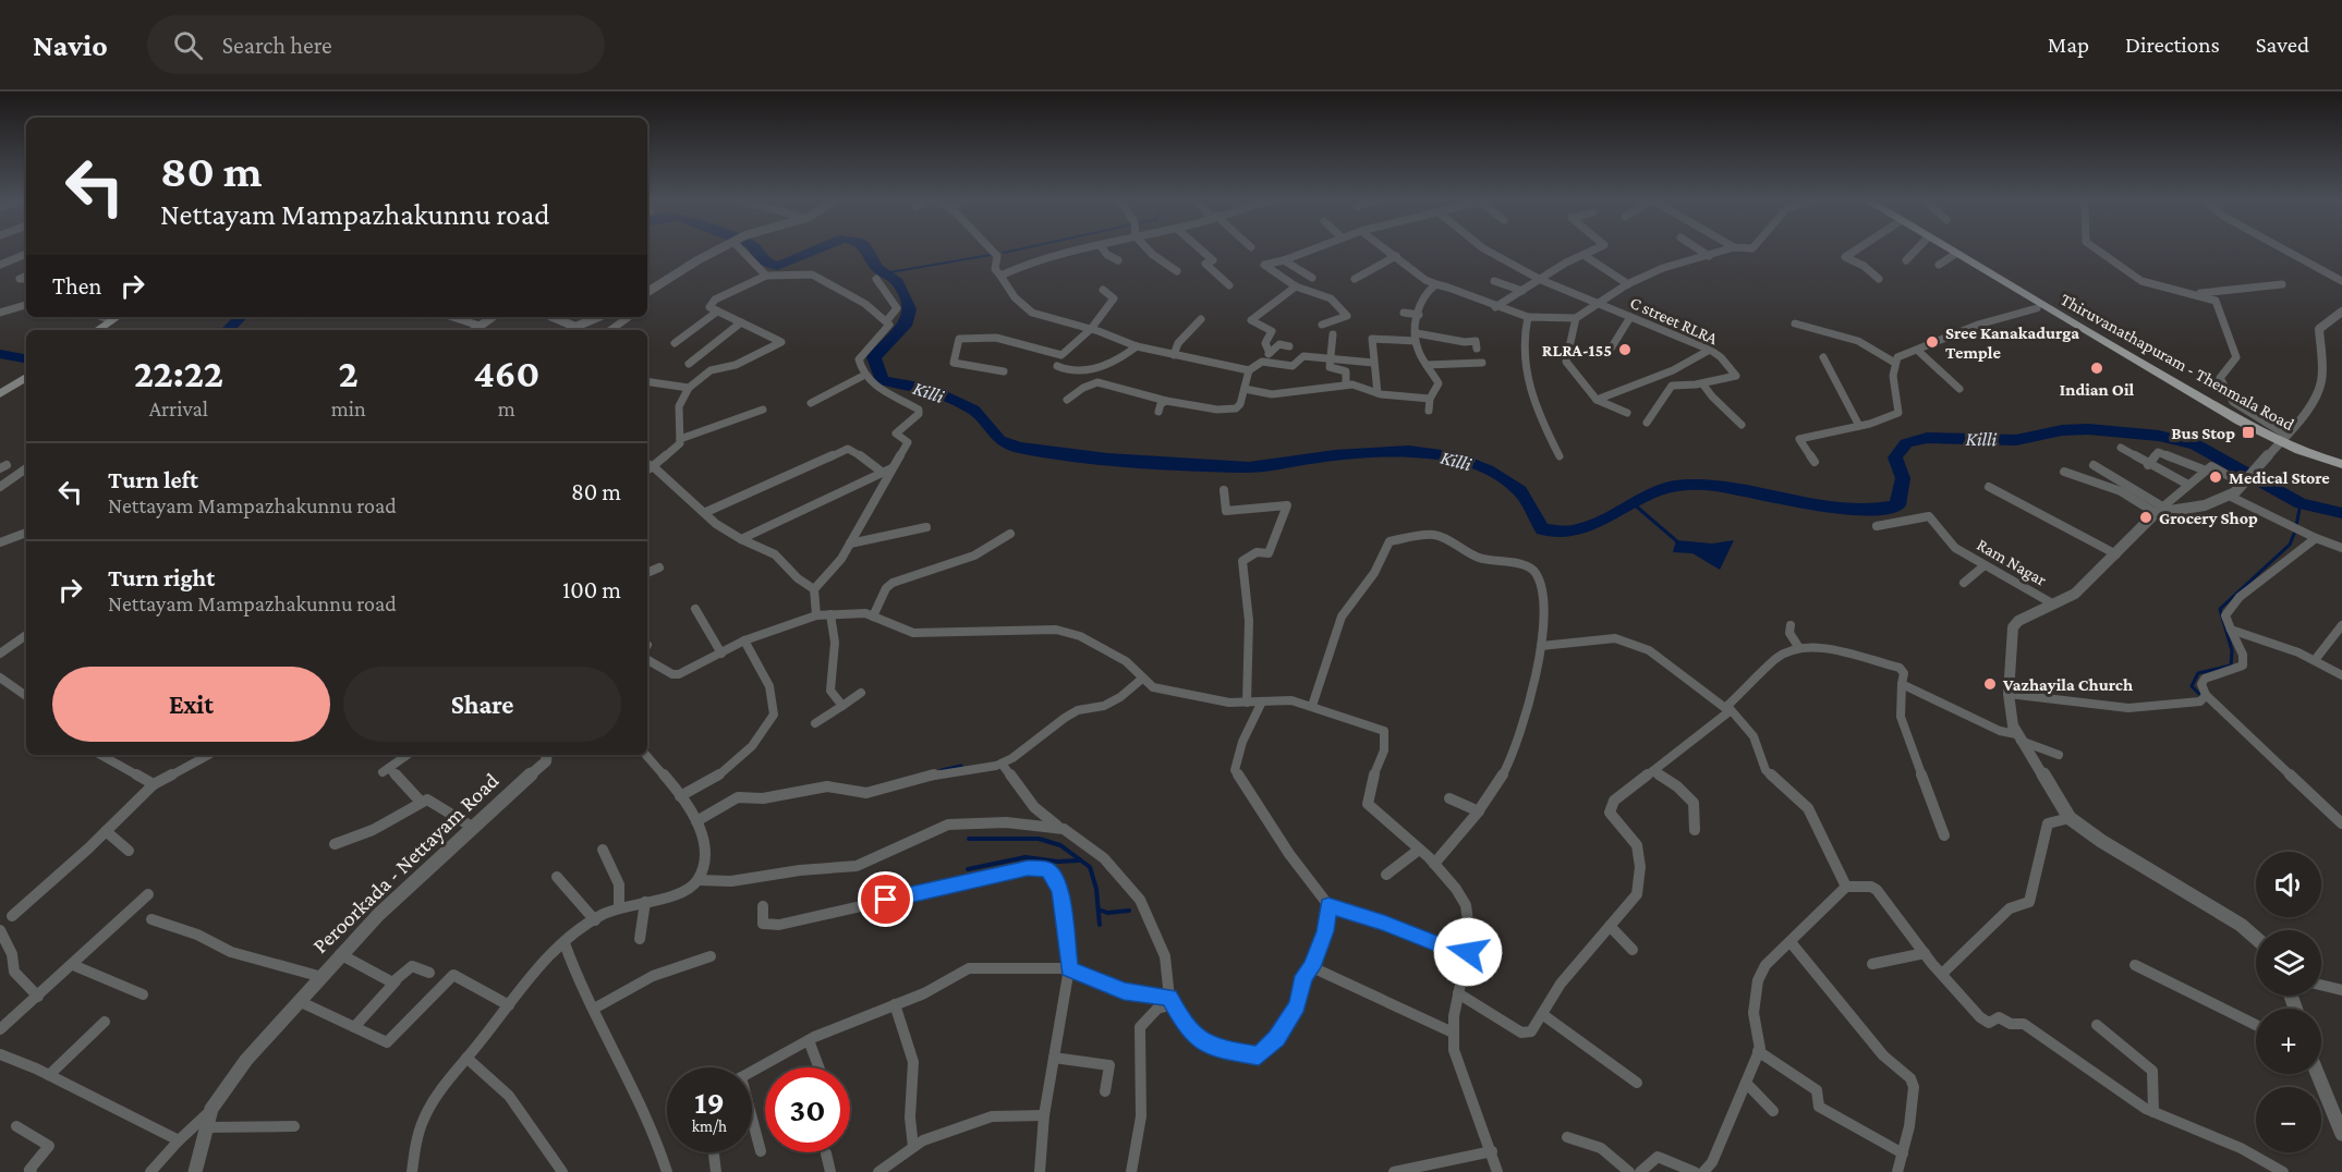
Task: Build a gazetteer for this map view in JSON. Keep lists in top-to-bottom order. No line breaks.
{"streets":{"main road":["Thiruvanathapuram - Thenmala Road"],"street":["C street RLRA","Ram Nagar","Peroorkada - Nettayam Road"]},"water":["Killi"],"places":{"other":["Sree Kanakadurga Temple","RLRA-155","Indian Oil","Medical Store","Grocery Shop","Vazhayila Church"],"transit":["Bus Stop"]},"page":{"header":"Navio","search":"Search here","nav":["Map","Directions","Saved"],"turn":["80 m","Nettayam Mampazhakunnu road"],"then":"Then","eta":["22:22","Arrival","2","min","460","m"],"list":[{"name":"Turn left","note":"Nettayam Mampazhakunnu road","value":"80 m"},{"name":"Turn right","note":"Nettayam Mampazhakunnu road","value":"100 m"}],"buttons":["Exit","Share"],"map_buttons":["+","−"],"speed":"19 km/h","limit":"30"}}
